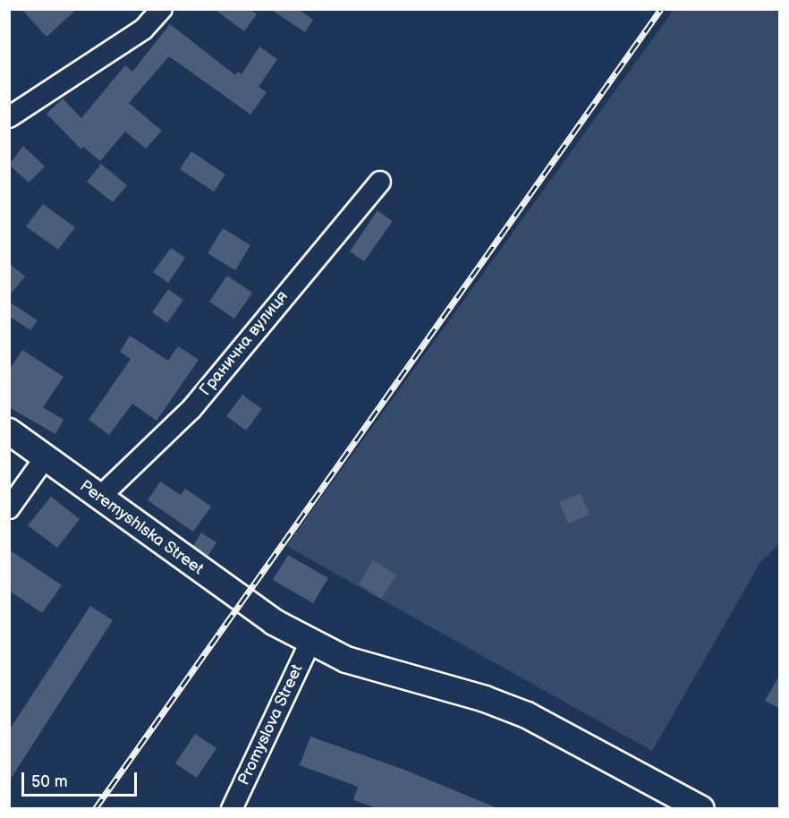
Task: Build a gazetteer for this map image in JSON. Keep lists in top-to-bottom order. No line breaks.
{"streets":{"main road":["Peremyshlska Street"],"street":["Гранична вулиця","Promyslova Street"]},"crossings":[["Гранична вулиця","Peremyshlska Street"],["Peremyshlska Street","Promyslova Street"]],"scale_bar":"50 m"}
